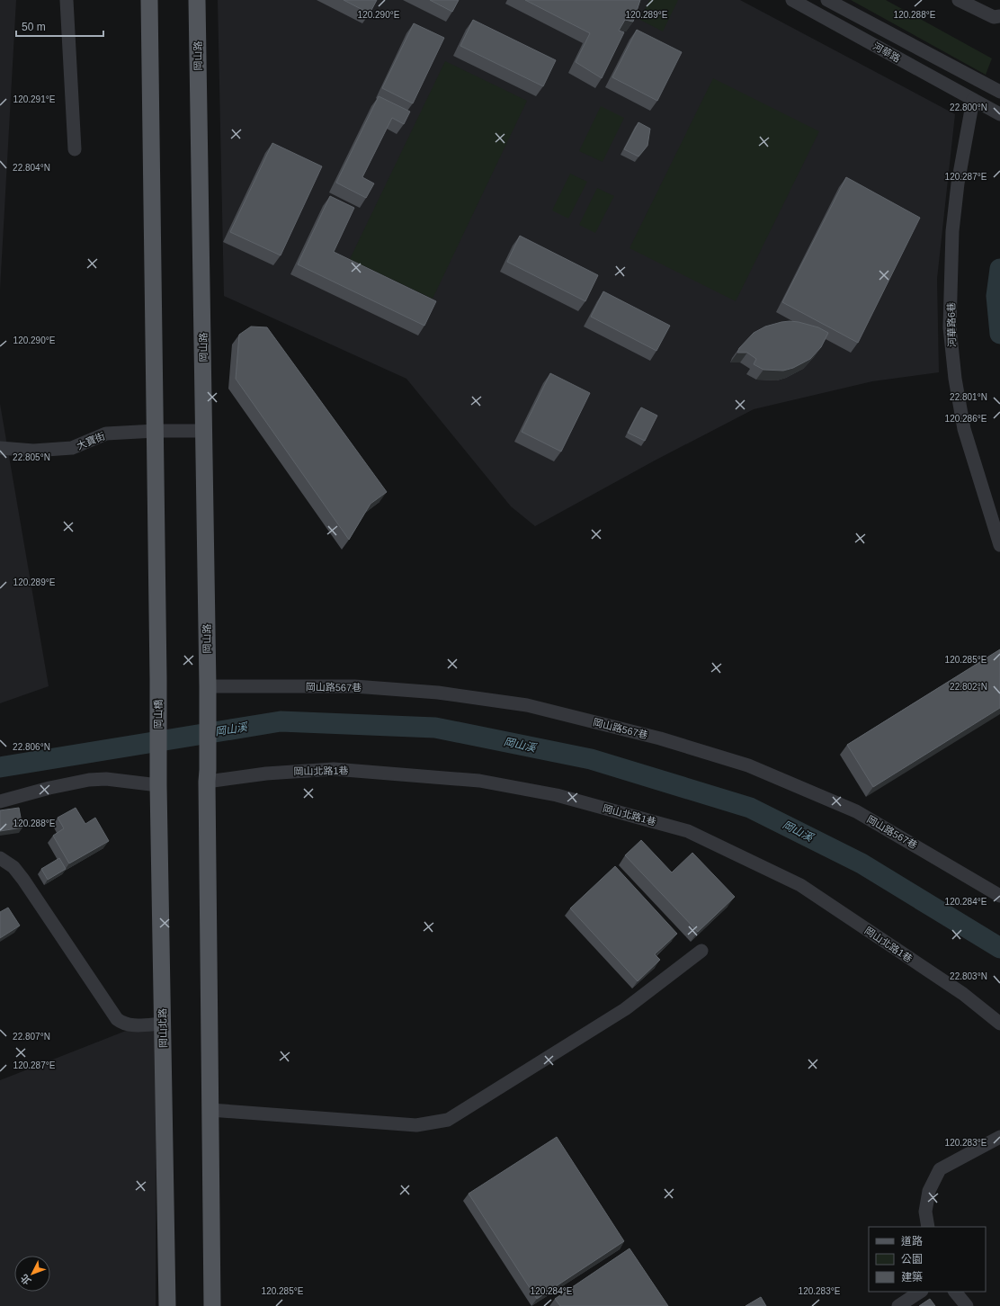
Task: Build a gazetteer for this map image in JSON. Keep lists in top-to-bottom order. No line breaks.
{"streets":{"main road":["岡山路","岡山橋","岡山北路"],"street":["河華路","河華路6巷","大寶街","岡山路567巷","岡山北路1巷"]},"crossings":[["河華路","河華路6巷"],["岡山路","大寶街"],["岡山路","岡山路567巷"],["大寶街","岡山橋"],["岡山橋","岡山北路"]],"water":["岡山溪"],"legend":["道路","公園","建築"],"scale_bar":"50 m","north":"bottom left","coordinates":["120.290°E","120.289°E","120.288°E","120.291°E","22.800°N","22.804°N","120.287°E","22.801°N","120.286°E","22.805°N","120.285°E","22.802°N","22.806°N","120.284°E","22.803°N","22.807°N","120.283°E"]}
